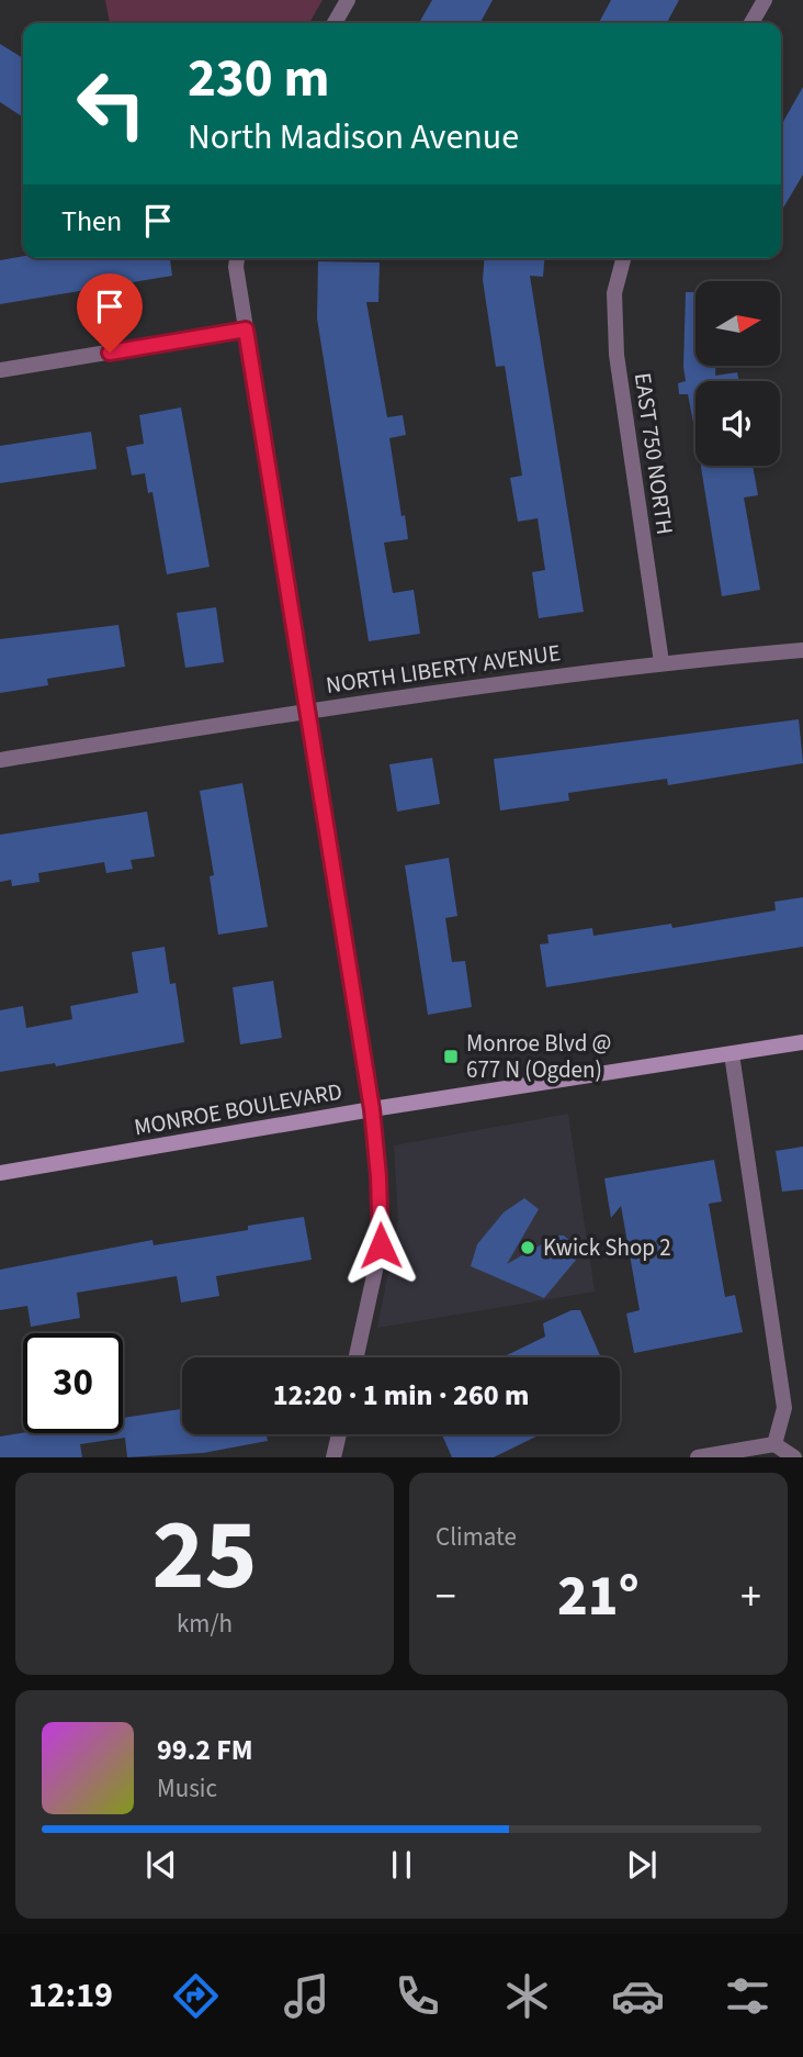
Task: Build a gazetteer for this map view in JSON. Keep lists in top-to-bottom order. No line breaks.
{"streets":{"street":["EAST 750 NORTH","NORTH LIBERTY AVENUE","MONROE BOULEVARD"]},"crossings":[["EAST 750 NORTH","NORTH LIBERTY AVENUE"]],"places":{"transit":["Monroe Blvd @ 677 N (Ogden)"],"other":["Kwick Shop 2"]},"north":"right","page":{"turn":["230 m","North Madison Avenue"],"then":"Then","limit":"30","trip":"12:20 · 1 min · 260 m","tile":[["25","km/h"],"Climate"],"heat":["−","21°","+"],"song":["99.2 FM","Music"],"tabs":"12:19"}}
